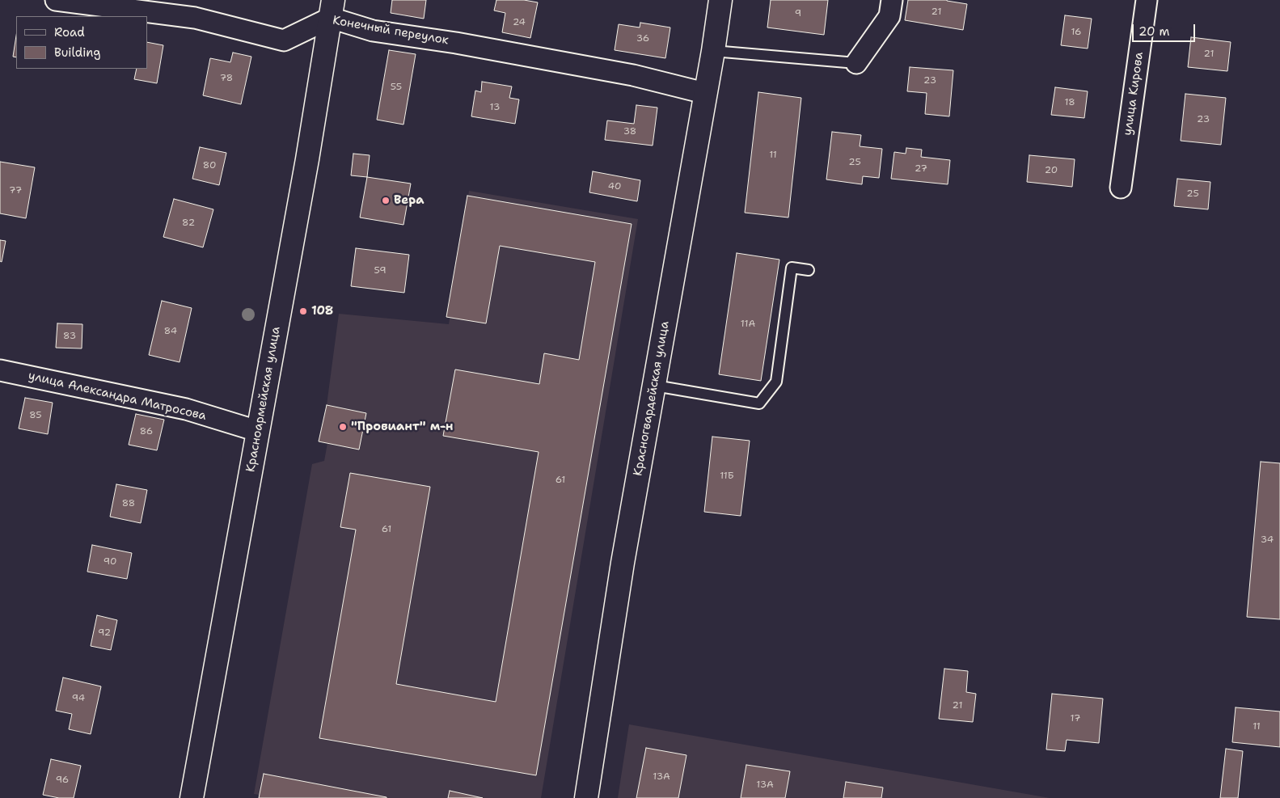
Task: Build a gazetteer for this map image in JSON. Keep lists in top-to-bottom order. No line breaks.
{"streets":{"street":["Конечный переулок","улица Кирова","улица Александра Матросова","Красногвардейская улица","Красноармейская улица"]},"crossings":[["Конечный переулок","Красногвардейская улица"],["Конечный переулок","Красноармейская улица"],["улица Александра Матросова","Красноармейская улица"]],"places":["Вера","108","\"Провиант\" м-н"],"house_numbers":["21","9","24","16","36","21","78","23","55","18","13","23","38","11","25","80","27","20","40","77","25","82","59","11А","84","83","85","86","11Б","61","88","61","34","90","92","94","21","17","11","13А","96","13А"],"legend":["Road","Building"],"scale_bar":"20 m"}
